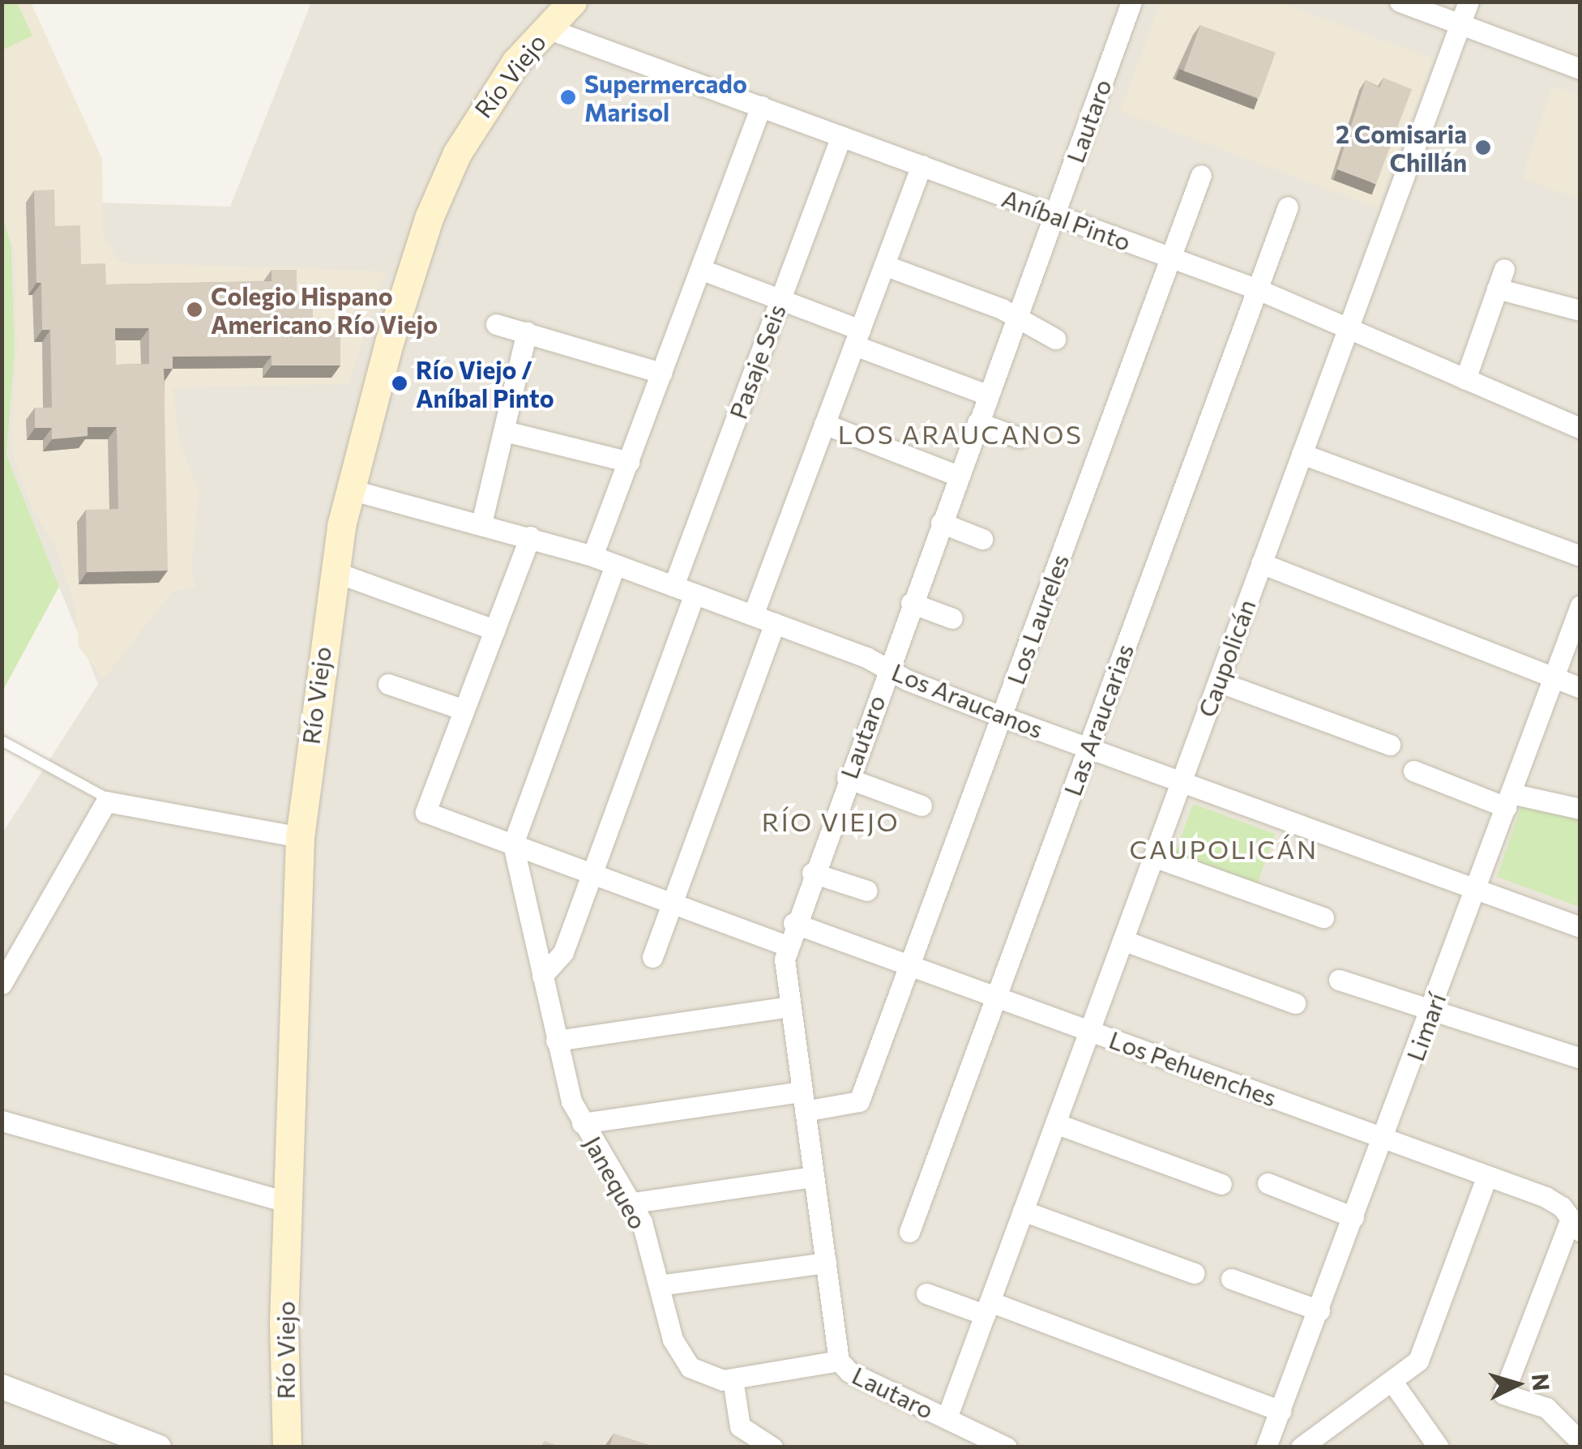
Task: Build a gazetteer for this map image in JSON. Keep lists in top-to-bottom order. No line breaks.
{"streets":{"main road":["Río Viejo"],"street":["Lautaro","Aníbal Pinto","Pasaje Seis","Los Laureles","Caupolicán","Los Araucanos","Las Araucarias","Limarí","Los Pehuenches","Janequeo"]},"crossings":[["Río Viejo","Aníbal Pinto"],["Río Viejo","Los Araucanos"],["Lautaro","Aníbal Pinto"],["Lautaro","Los Laureles"],["Lautaro","Caupolicán"],["Lautaro","Los Araucanos"],["Lautaro","Los Pehuenches"],["Lautaro","Janequeo"],["Aníbal Pinto","Pasaje Seis"],["Aníbal Pinto","Los Laureles"],["Aníbal Pinto","Caupolicán"],["Aníbal Pinto","Las Araucarias"],["Pasaje Seis","Los Araucanos"],["Los Laureles","Los Araucanos"],["Los Laureles","Los Pehuenches"],["Caupolicán","Los Araucanos"],["Caupolicán","Los Pehuenches"],["Los Araucanos","Las Araucarias"],["Los Araucanos","Limarí"],["Las Araucarias","Los Pehuenches"],["Limarí","Los Pehuenches"]],"districts":["LOS ARAUCANOS","RÍO VIEJO","CAUPOLICÁN"],"places":["Supermercado Marisol","2 Comisaria Chillán","Colegio Hispano Americano Río Viejo","Río Viejo / Aníbal Pinto"],"north":"right"}
